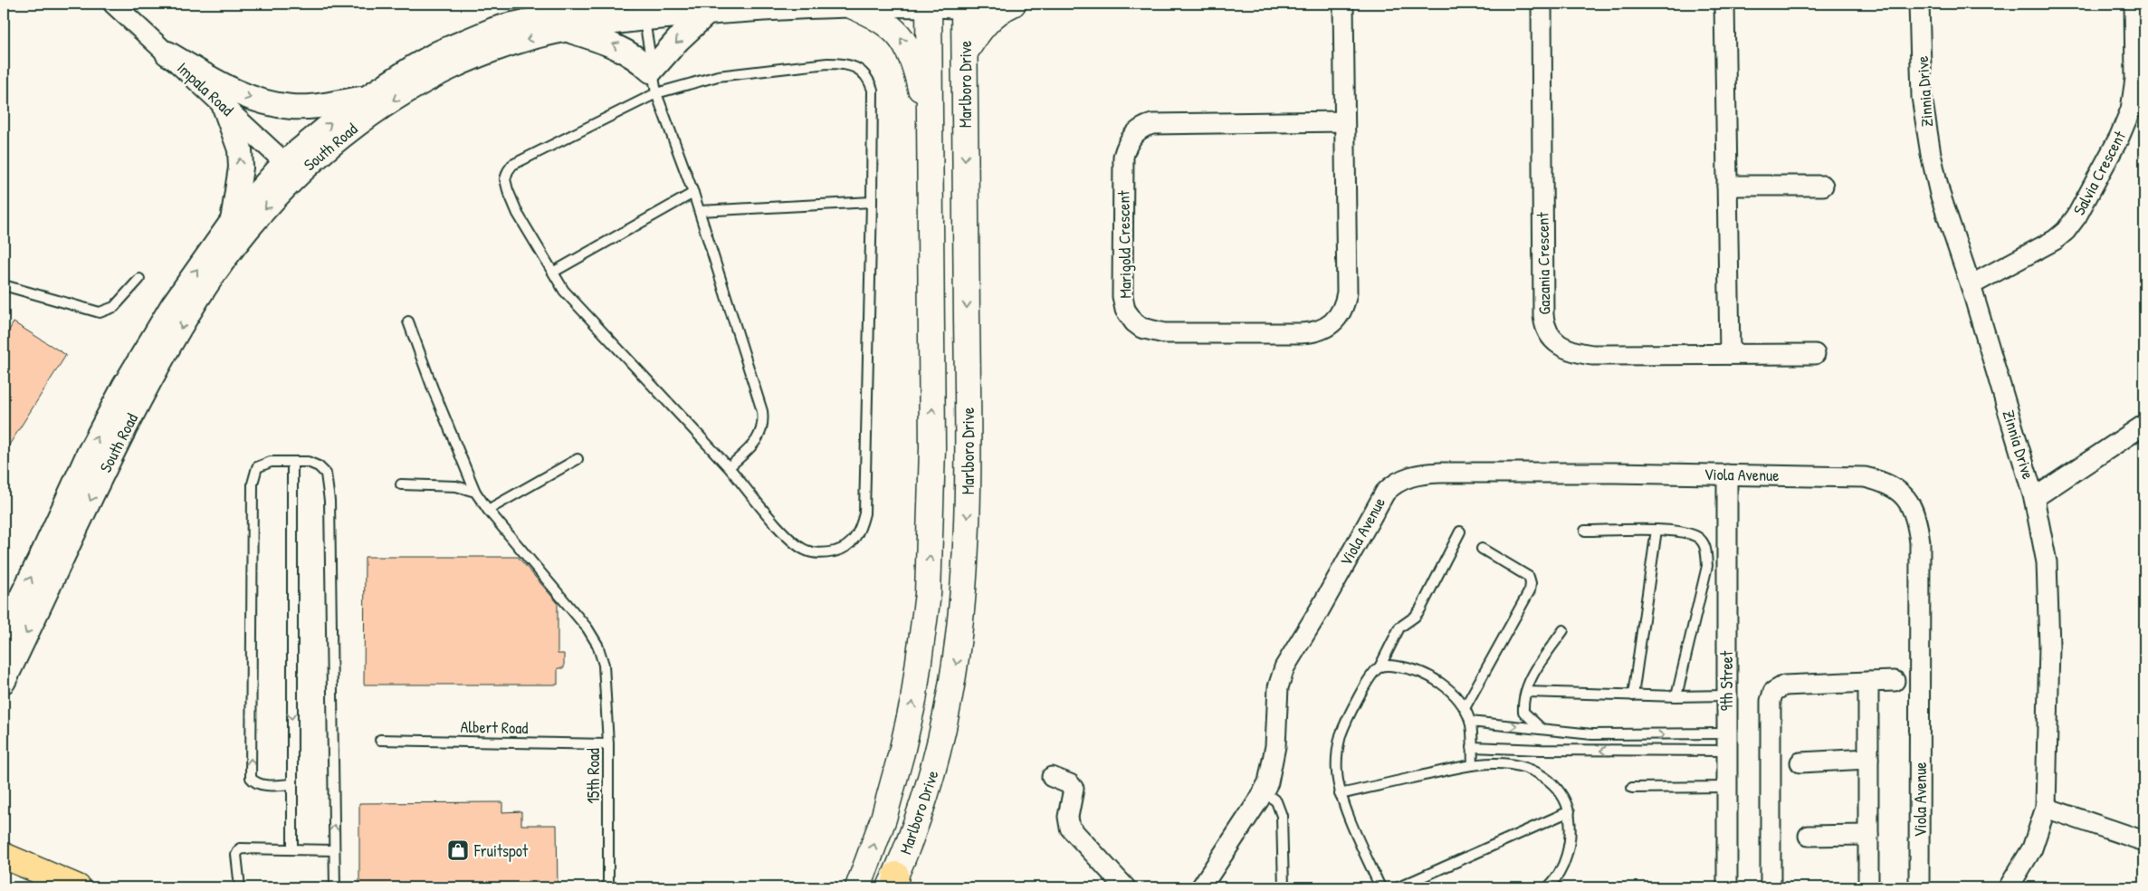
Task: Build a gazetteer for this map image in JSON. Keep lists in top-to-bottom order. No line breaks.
{"streets":{"main road":["Marlboro Drive"],"street":["Impala Road","Zinnia Drive","South Road","Salvia Crescent","Marigold Crescent","Gazania Crescent","Viola Avenue","9th Street"],"lane":["Albert Road","15th Road"]},"crossings":[["Marlboro Drive","South Road"],["Impala Road","South Road"],["Zinnia Drive","Salvia Crescent"],["Viola Avenue","9th Street"],["Albert Road","15th Road"]],"places":{"shop":["Fruitspot"]}}
